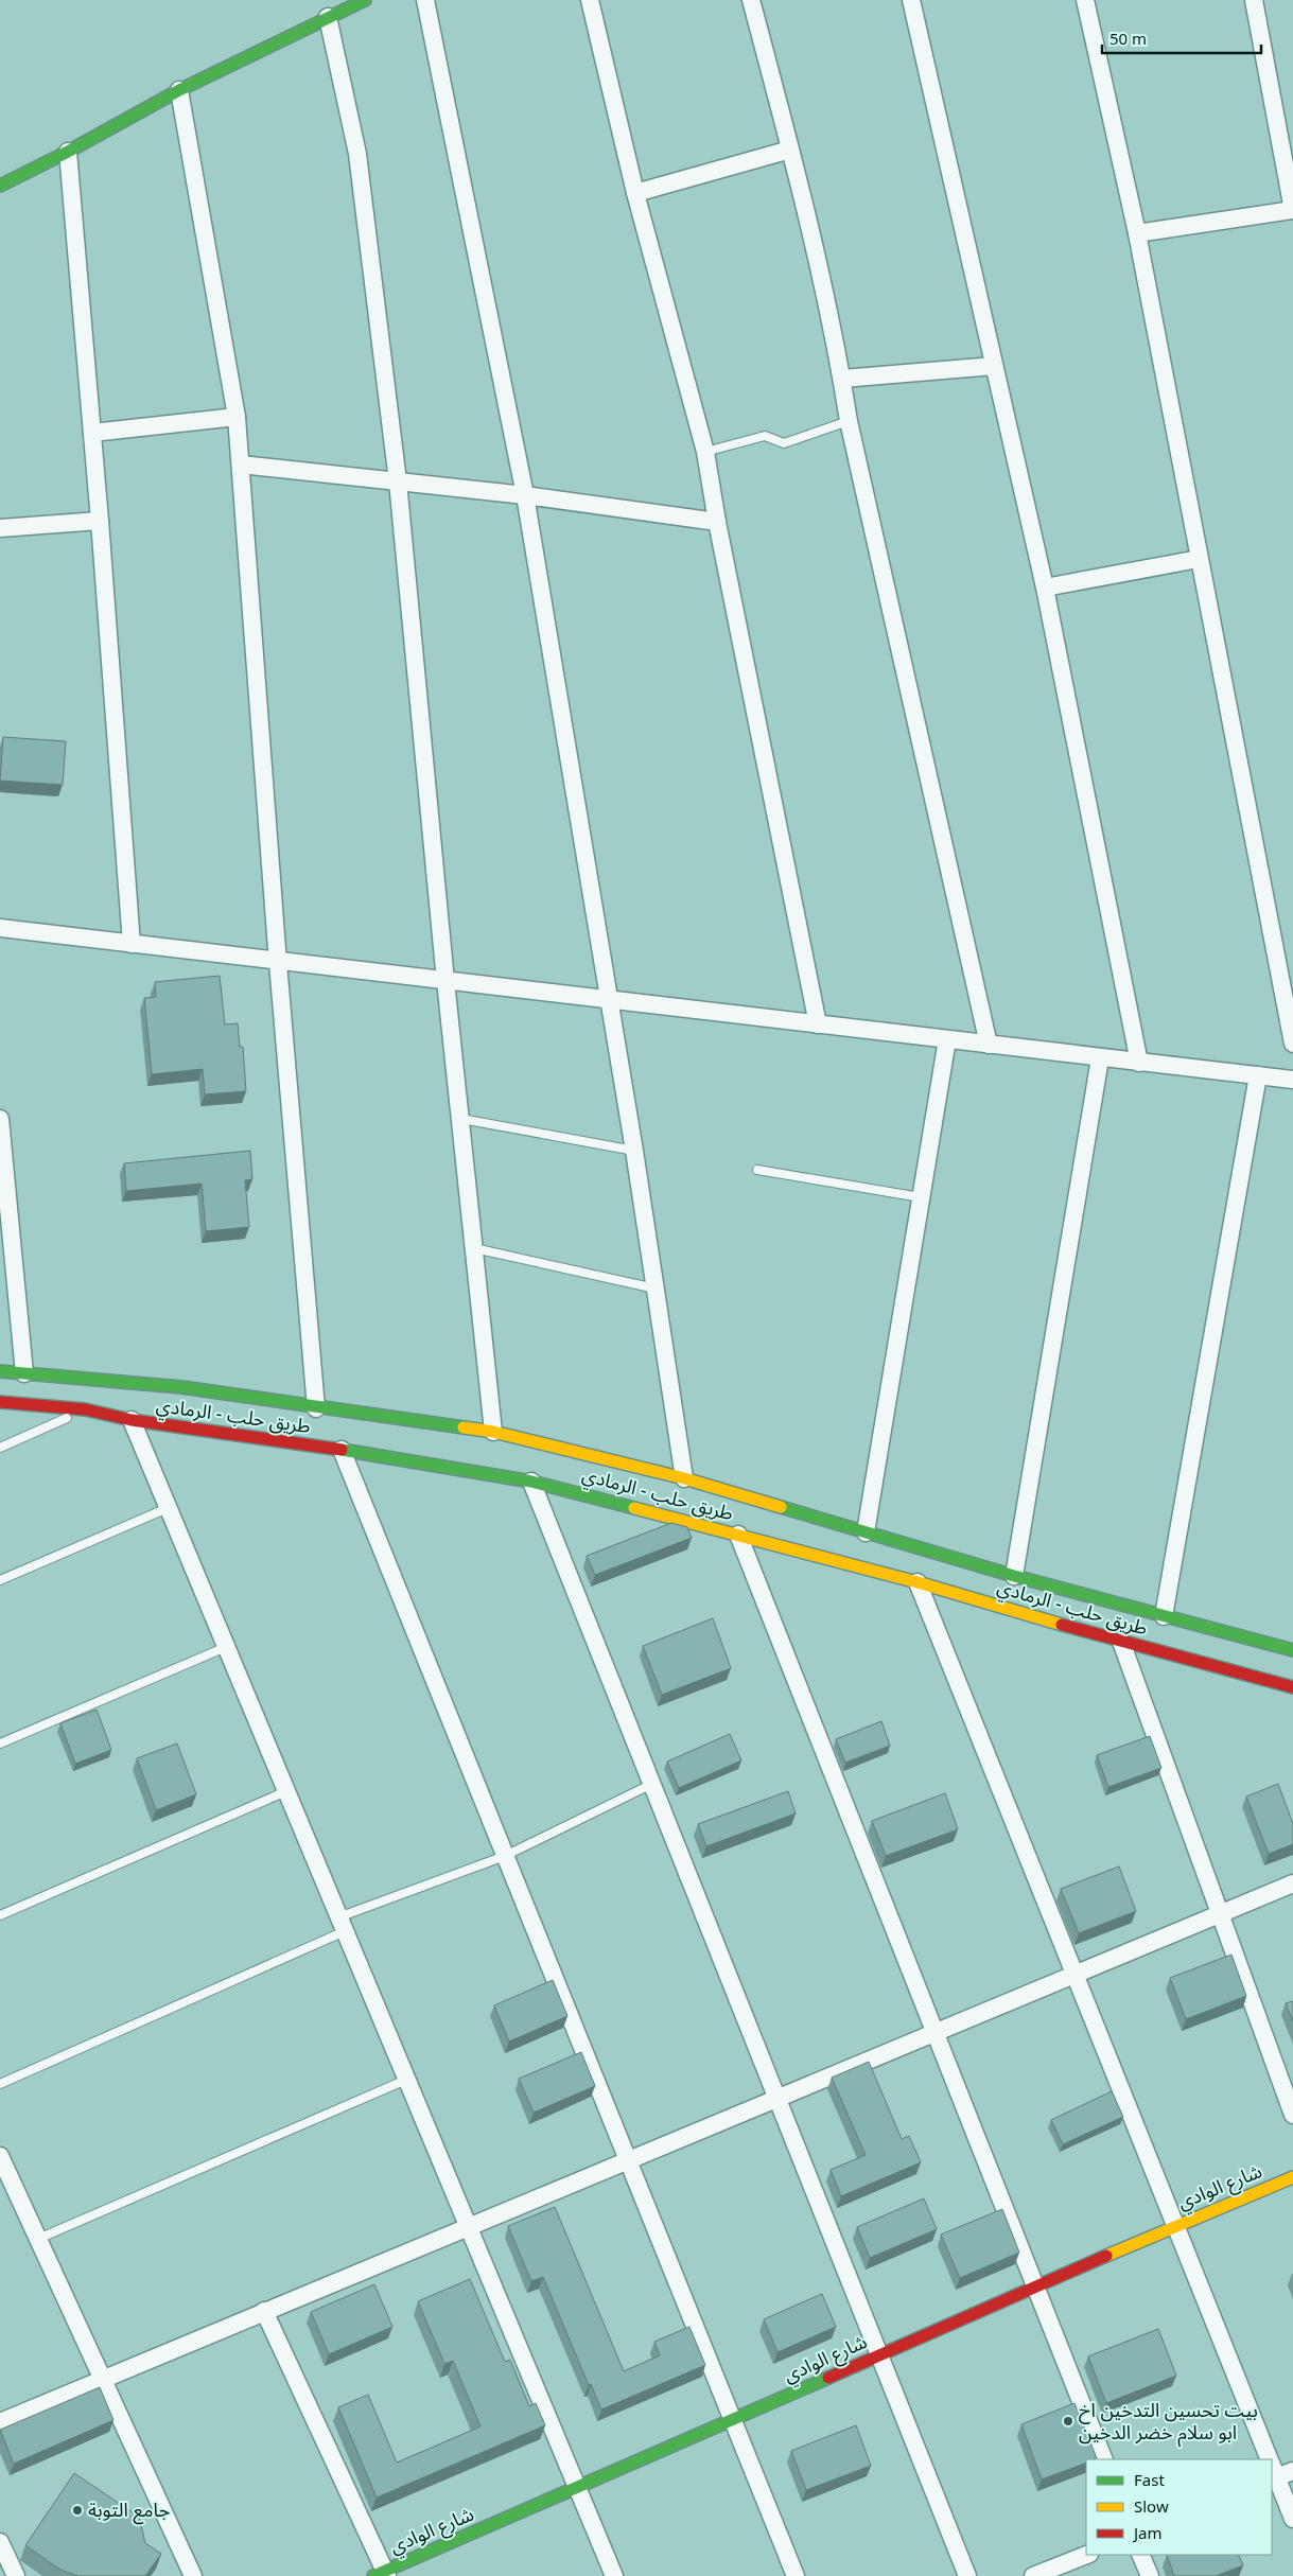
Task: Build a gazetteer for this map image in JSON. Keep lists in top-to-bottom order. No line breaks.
{"streets":{"main road":["طريق حلب - الرمادي","شارع الوادي"]},"places":["بيت تحسين التدخين اخ ابو سلام خضر الدخين","جامع التوبة"],"legend":["Fast","Slow","Jam"],"scale_bar":"50 m"}
